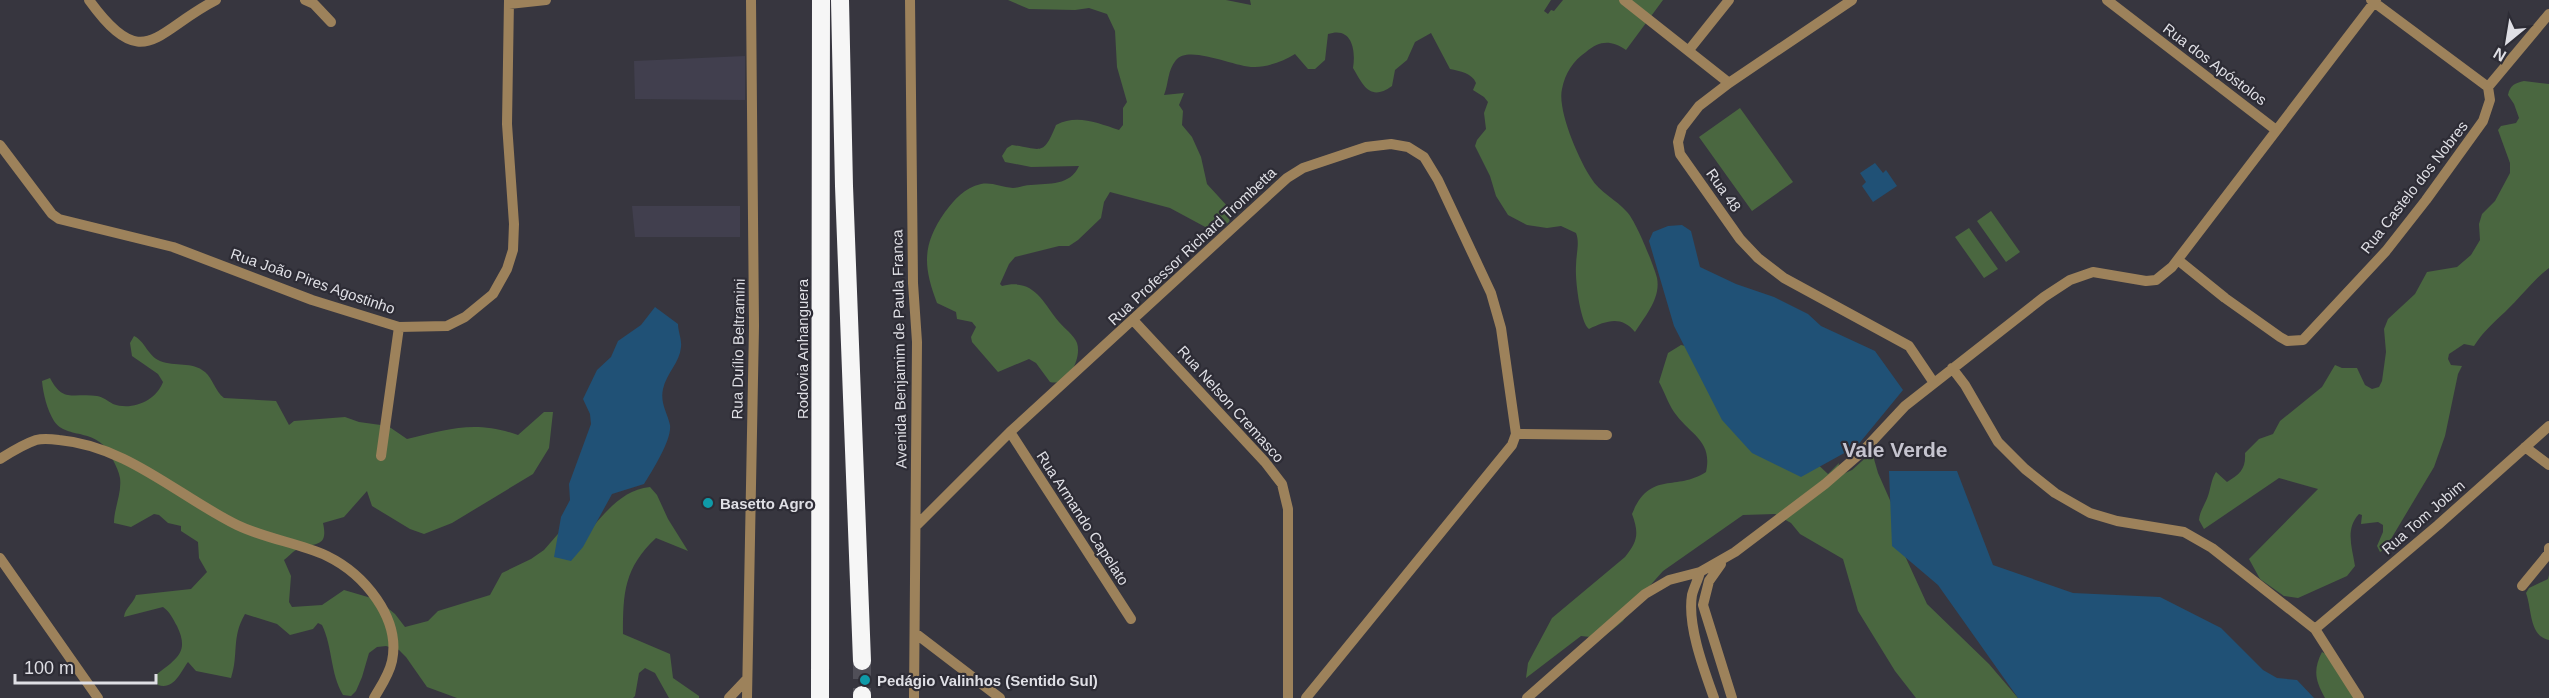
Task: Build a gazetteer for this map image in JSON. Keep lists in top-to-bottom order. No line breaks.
{"streets":{"highway":["Rodovia Anhanguera"],"street":["Rua dos Apóstolos","Rua Castelo dos Nobres","Rua 48","Rua Professor Richard Trombetta","Rua João Pires Agostinho","Rua Duílio Beltramini","Avenida Benjamim de Paula Franca","Rua Nelson Cremasco","Rua Tom Jobim","Rua Armando Capelato"]},"crossings":[["Rua Professor Richard Trombetta","Avenida Benjamim de Paula Franca"],["Rua Professor Richard Trombetta","Rua Nelson Cremasco"],["Rua Professor Richard Trombetta","Rua Armando Capelato"]],"districts":["Vale Verde"],"places":["Basetto Agro","Pedágio Valinhos (Sentido Sul)"],"scale_bar":"100 m","north":"bottom left"}
